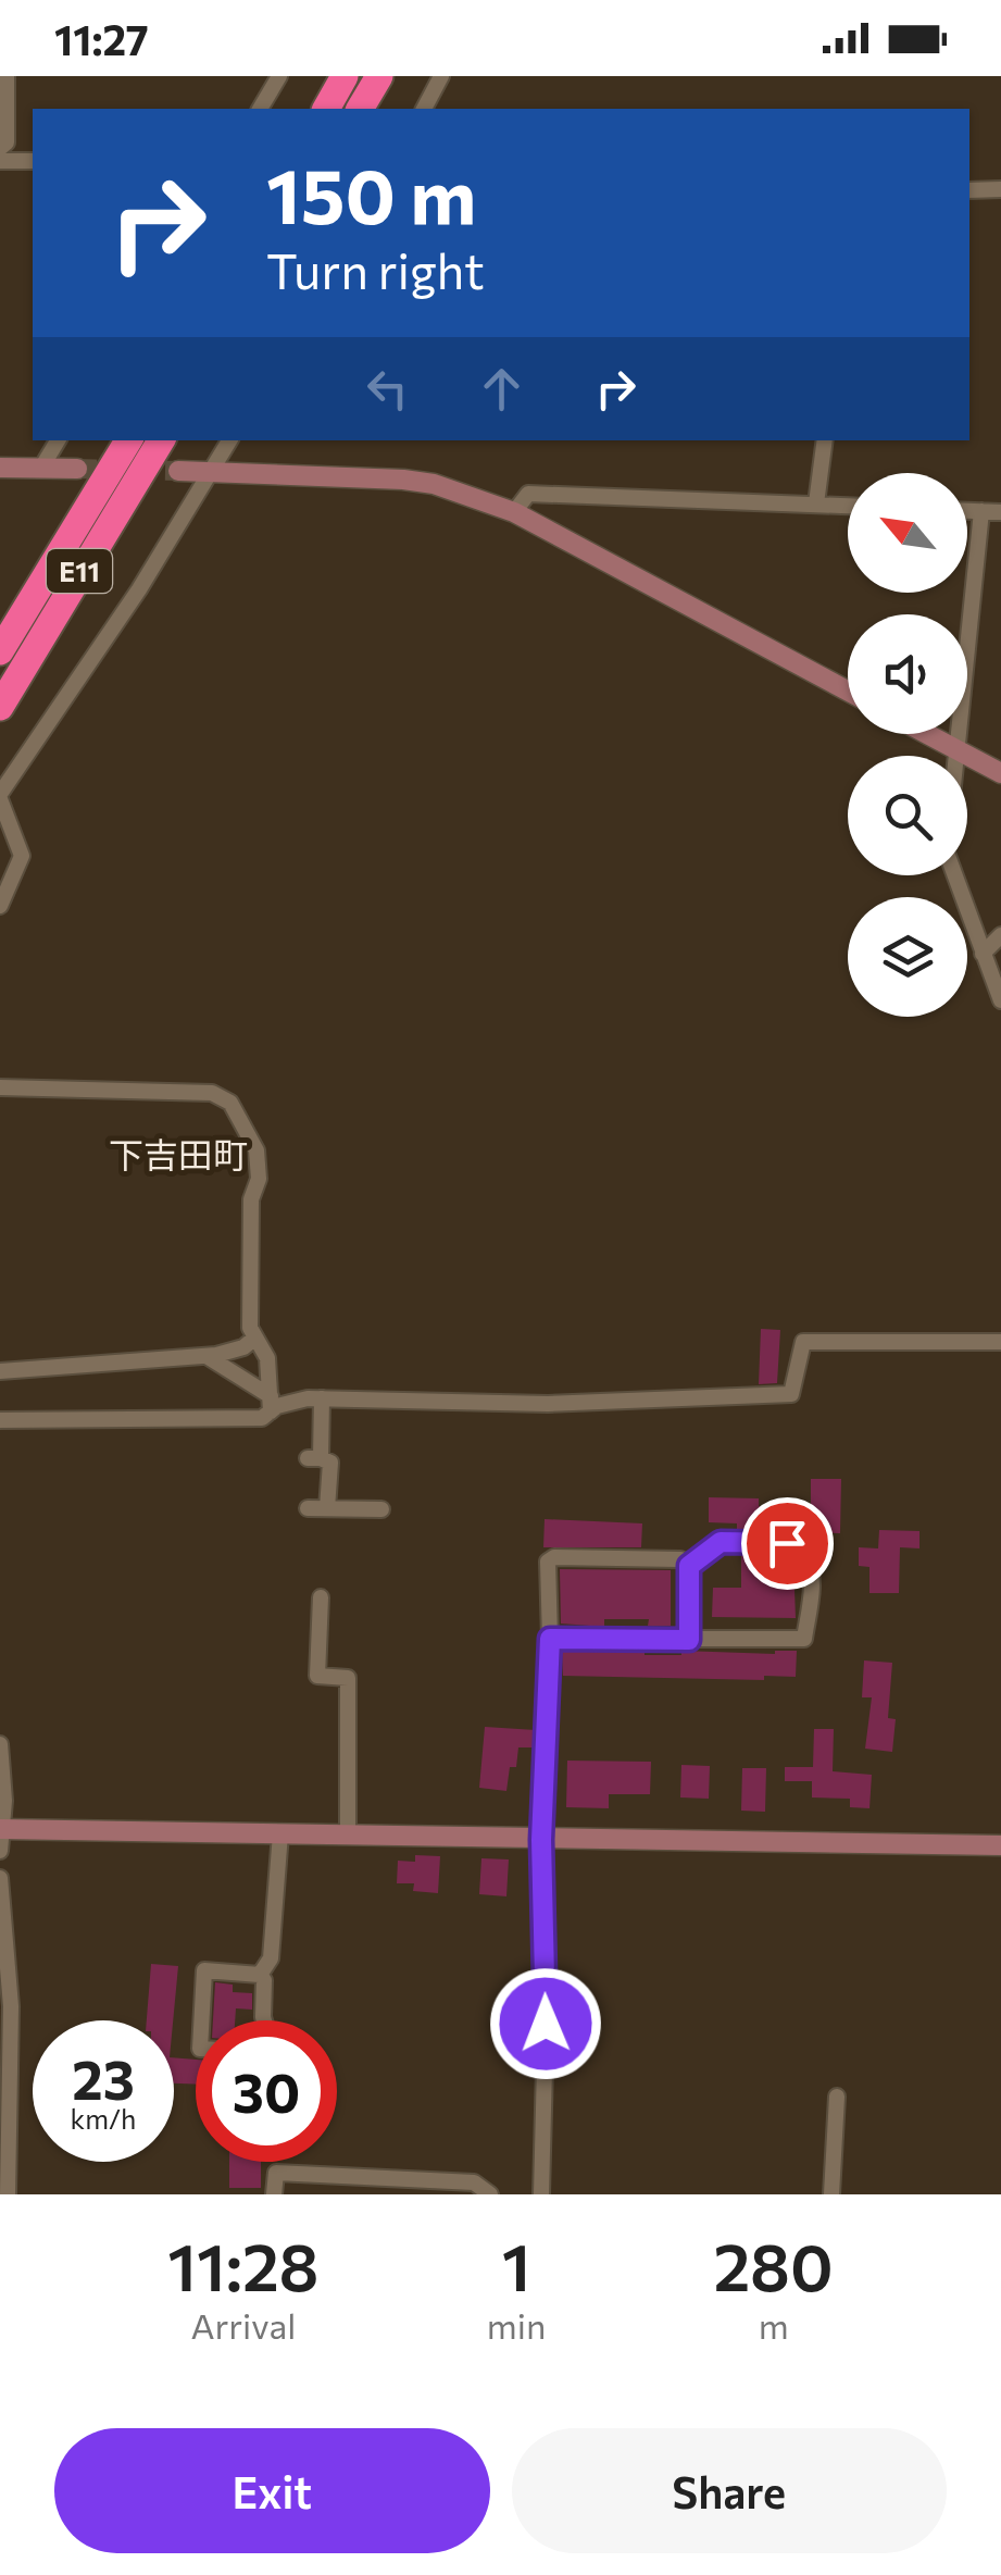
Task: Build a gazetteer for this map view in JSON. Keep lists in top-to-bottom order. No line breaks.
{"streets":{"highway":["E11"]},"districts":["下吉田町"],"north":"top left","page":{"status":"11:27","turn":["150 m","Turn right"],"speed":"23 km/h","limit":"30","eta":["11:28","Arrival","1","min","280","m"],"buttons":["Exit","Share"]}}
